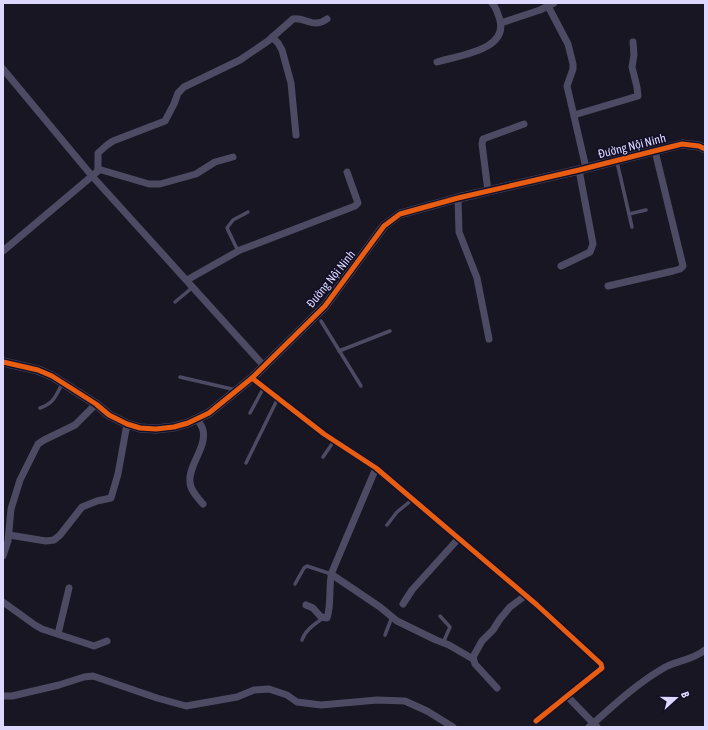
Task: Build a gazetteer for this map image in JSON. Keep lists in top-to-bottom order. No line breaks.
{"streets":{"street":["Đường Nội Ninh"]},"north":"right"}
